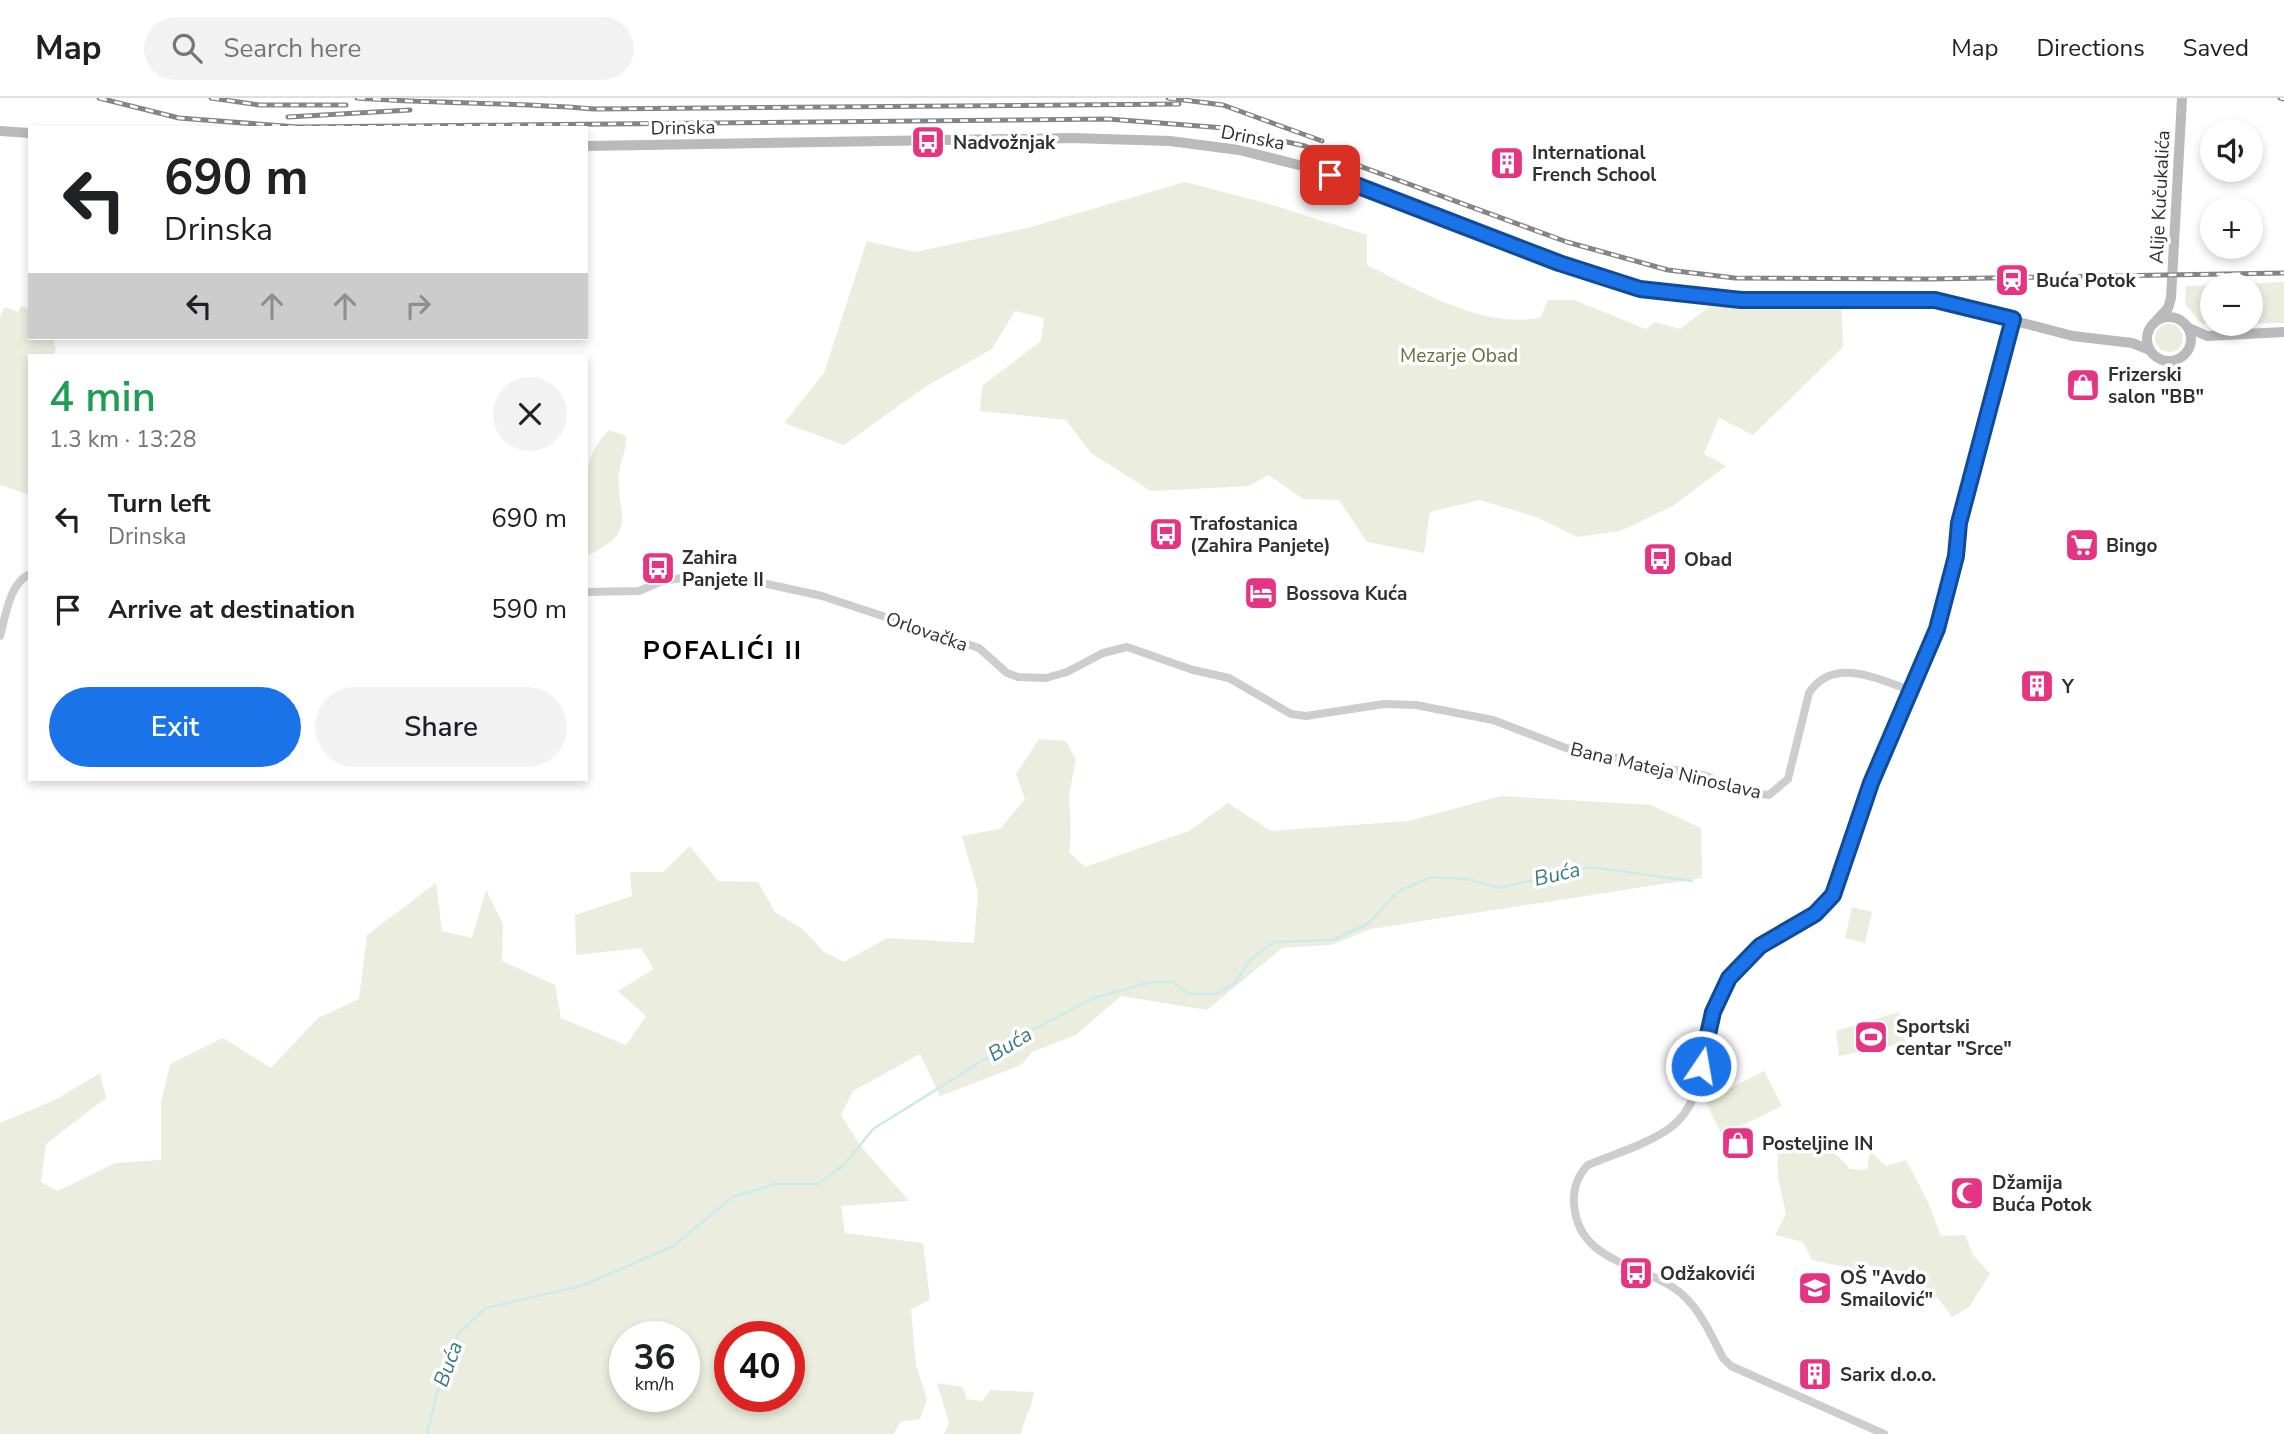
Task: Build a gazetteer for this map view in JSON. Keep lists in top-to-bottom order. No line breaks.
{"streets":{"main road":["Drinska","Alije Kučukalića"],"street":["Orlovačka","Bana Mateja Ninoslava"]},"crossings":[["Drinska","Alije Kučukalića"],["Orlovačka","Bana Mateja Ninoslava"]],"districts":["POFALIĆI II"],"water":["Buća"],"parks":["Mezarje Obad"],"places":{"bus stop":["Nadvožnjak","Trafostanica (Zahira Panjete)","Obad","Zahira Panjete II","Odžakovići"],"building":["International French School","Y","Sarix d.o.o."],"station":["Buća Potok"],"shop":["Frizerski salon \"BB\"","Posteljine IN"],"supermarket":["Bingo"],"hotel":["Bossova Kuća"],"sports":["Sportski centar \"Srce\""],"mosque":["Džamija Buća Potok"],"school or university":["OŠ \"Avdo Smailović\""]},"page":{"header":"Map","search":"Search here","nav":["Map","Directions","Saved"],"map_buttons":["+","−"],"turn":["690 m","Drinska"],"heading":["4 min","1.3 km · 13:28"],"list":[{"name":"Turn left","note":"Drinska","value":"690 m"},{"name":"Arrive at destination","value":"590 m"}],"buttons":["Exit","Share"],"speed":"36 km/h","limit":"40"}}
